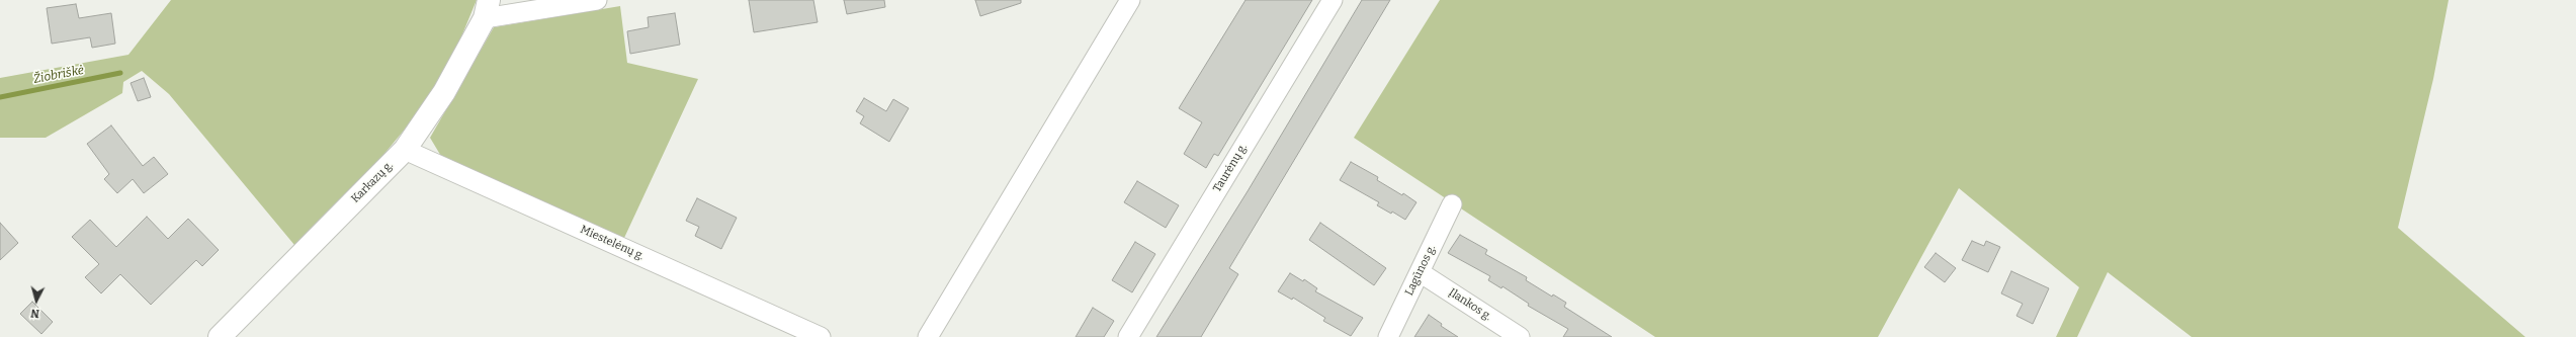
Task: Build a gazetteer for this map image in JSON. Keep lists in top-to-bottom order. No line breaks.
{"streets":{"main road":["Karkazų g."],"street":["Taurėnų g.","Miestelėnų g.","Lagūnos g.","Įlankos g."]},"crossings":[["Karkazų g.","Miestelėnų g."],["Lagūnos g.","Įlankos g."]],"water":["Žiobriškė"],"north":"bottom"}
